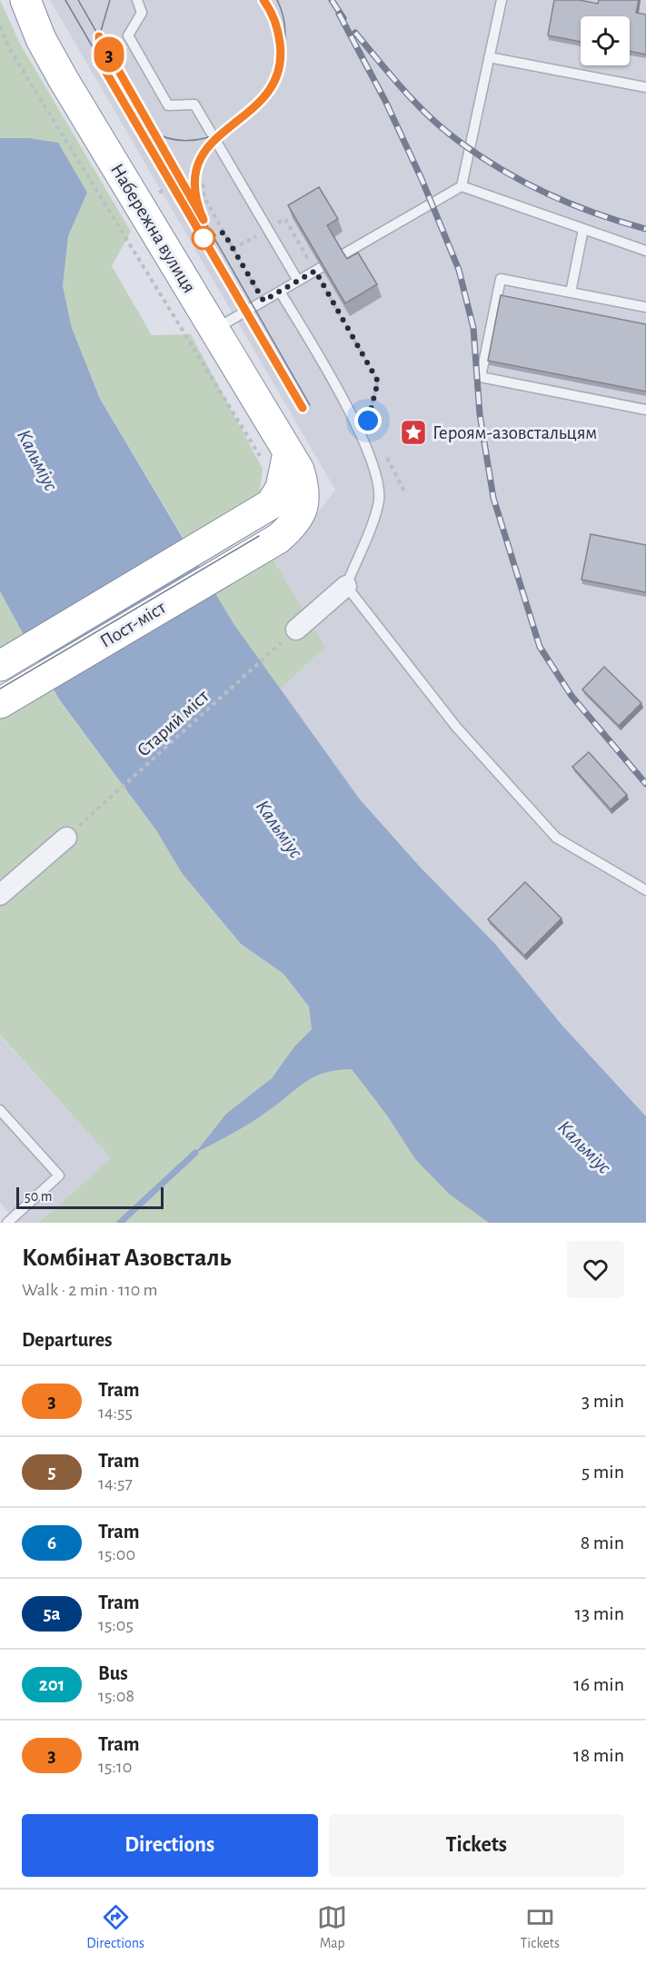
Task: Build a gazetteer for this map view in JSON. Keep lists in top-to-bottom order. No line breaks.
{"streets":{"highway":["Набережна вулиця","Пост-міст"],"path":["Старий міст"]},"crossings":[["Набережна вулиця","Пост-міст"]],"water":["Кальміус"],"places":{"place":["Героям-азовстальцям"]},"lines":["tram line 3"],"scale_bar":"50 m","page":{"on_map":"3","scale":"50 m","heading":[["Комбінат Азовсталь","Walk · 2 min · 110 m"],"Departures"],"list":[{"mark":"3","name":"Tram","note":"14:55","value":"3 min"},{"mark":"5","name":"Tram","note":"14:57","value":"5 min"},{"mark":"6","name":"Tram","note":"15:00","value":"8 min"},{"mark":"5а","name":"Tram","note":"15:05","value":"13 min"},{"mark":"201","name":"Bus","note":"15:08","value":"16 min"},{"mark":"3","name":"Tram","note":"15:10","value":"18 min"}],"buttons":["Directions","Tickets"],"tabs":["Directions","Map","Tickets"]}}
